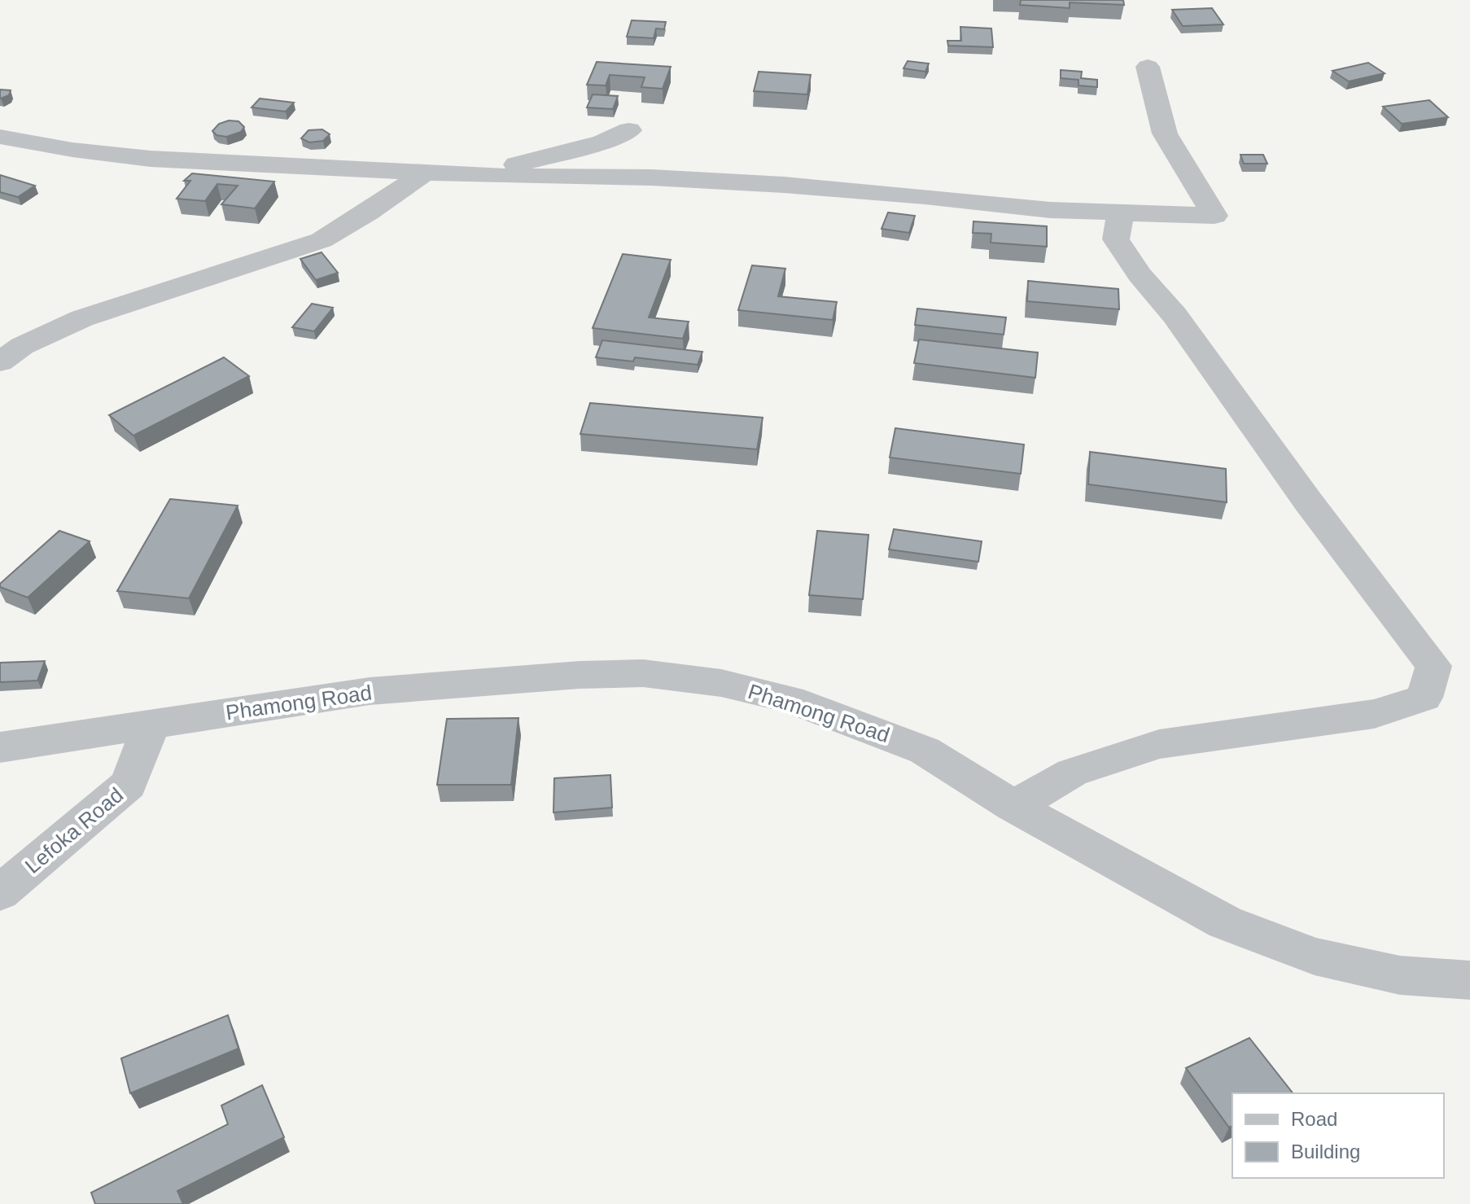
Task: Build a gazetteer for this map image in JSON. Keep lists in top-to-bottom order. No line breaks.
{"streets":{"street":["Phamong Road","Lefoka Road"]},"crossings":[["Phamong Road","Lefoka Road"]],"legend":["Road","Building"]}
